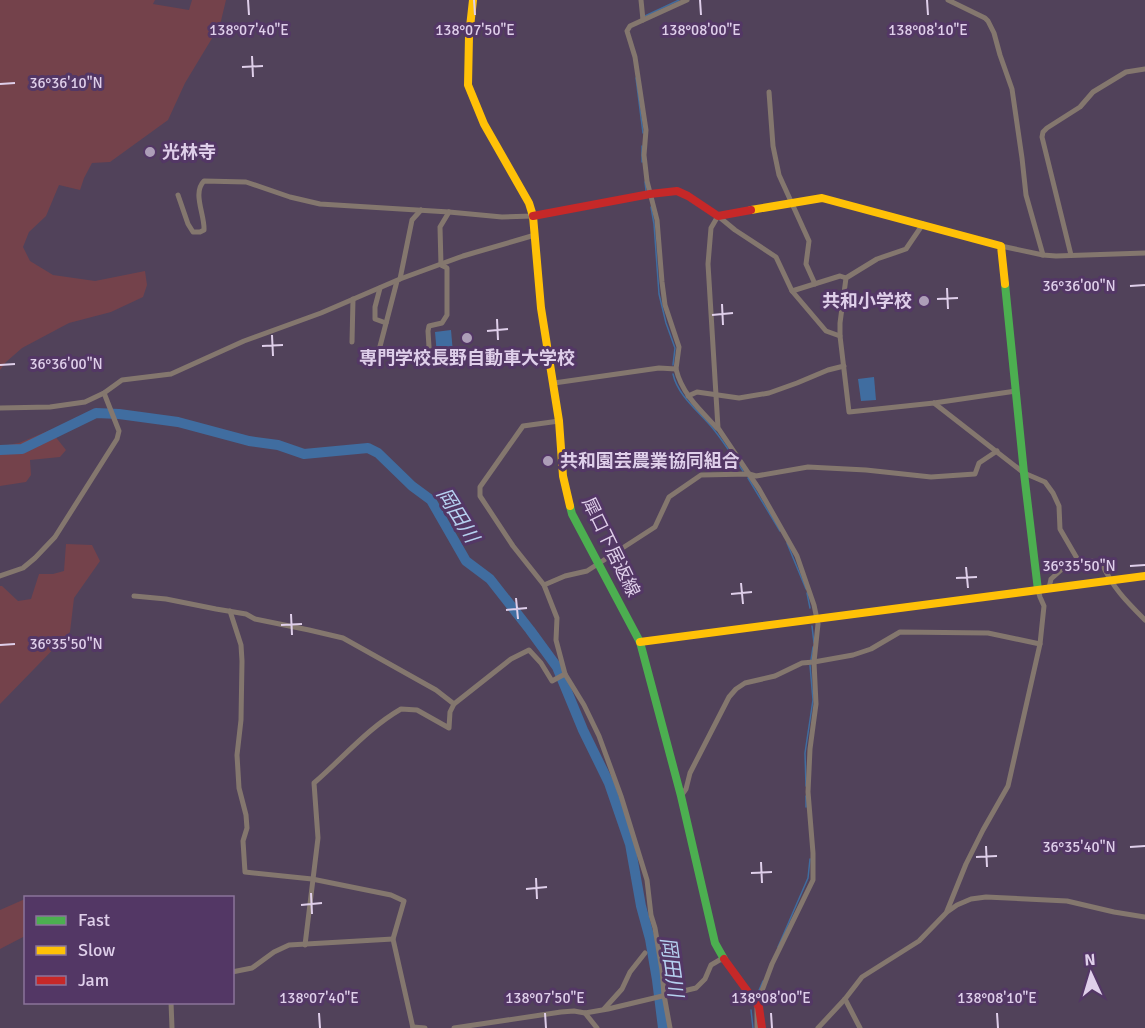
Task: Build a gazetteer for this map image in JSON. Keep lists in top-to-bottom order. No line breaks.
{"streets":{"street":["犀口下居返線"]},"water":["岡田川"],"places":["光林寺","共和小学校","専門学校長野自動車大学校","共和園芸農業協同組合"],"legend":["Fast","Slow","Jam"],"north":"top","coordinates":["138°07'40\"E","138°07'50\"E","138°08'00\"E","138°08'10\"E","36°36'10\"N","36°36'00\"N","36°35'50\"N","36°35'40\"N"]}
